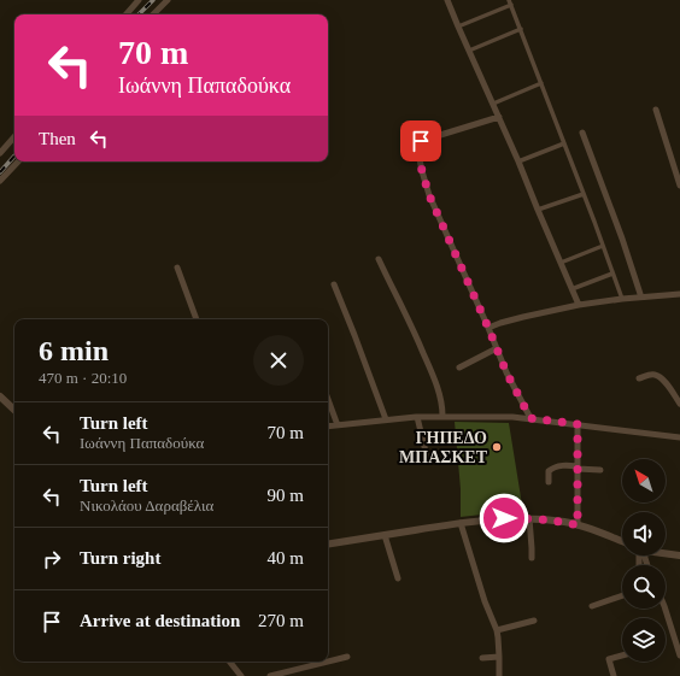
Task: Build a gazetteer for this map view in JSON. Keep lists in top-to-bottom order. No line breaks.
{"places":["ΓΗΠΕΔΟ ΜΠΑΣΚΕΤ"],"north":"top left","page":{"turn":["70 m","Ιωάννη Παπαδούκα"],"then":"Then","heading":["6 min","470 m · 20:10"],"list":[{"name":"Turn left","note":"Ιωάννη Παπαδούκα","value":"70 m"},{"name":"Turn left","note":"Νικολάου Δαραβέλια","value":"90 m"},{"name":"Turn right","value":"40 m"},{"name":"Arrive at destination","value":"270 m"}]}}
